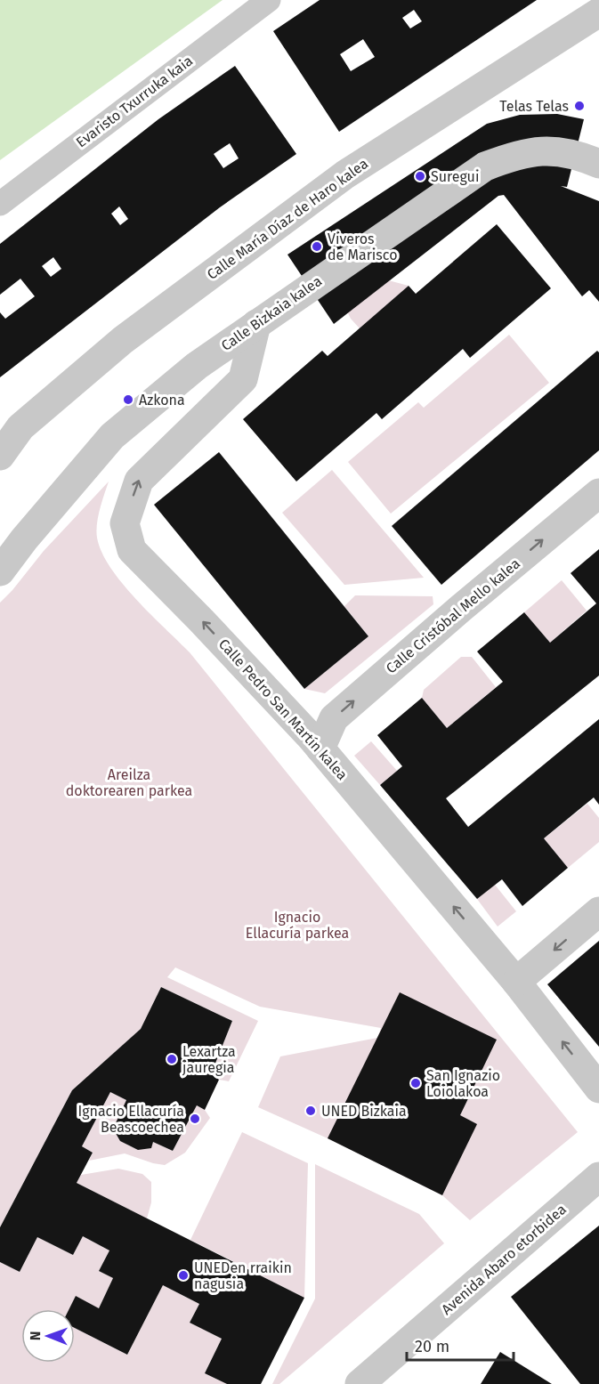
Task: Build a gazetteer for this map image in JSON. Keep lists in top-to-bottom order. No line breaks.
{"streets":{"street":["Evaristo Txurruka kaia","Calle María Díaz de Haro kalea","Calle Bizkaia kalea","Calle Cristóbal Mello kalea","Calle Pedro San Martín kalea","Avenida Abaro etorbidea"]},"crossings":[["Calle Bizkaia kalea","Calle Pedro San Martín kalea"],["Calle Cristóbal Mello kalea","Calle Pedro San Martín kalea"]],"one_way":["Calle Cristóbal Mello kalea","Calle Pedro San Martín kalea"],"parks":["Areilza doktorearen parkea","Ignacio Ellacuría parkea"],"places":["Telas Telas","Suregui","Viveros de Marisco","Azkona","Lexartza jauregia","San Ignazio Loiolakoa","UNED Bizkaia","Ignacio Ellacuría Beascoechea","UNEDen rraikin nagusia"],"scale_bar":"20 m","north":"left"}
